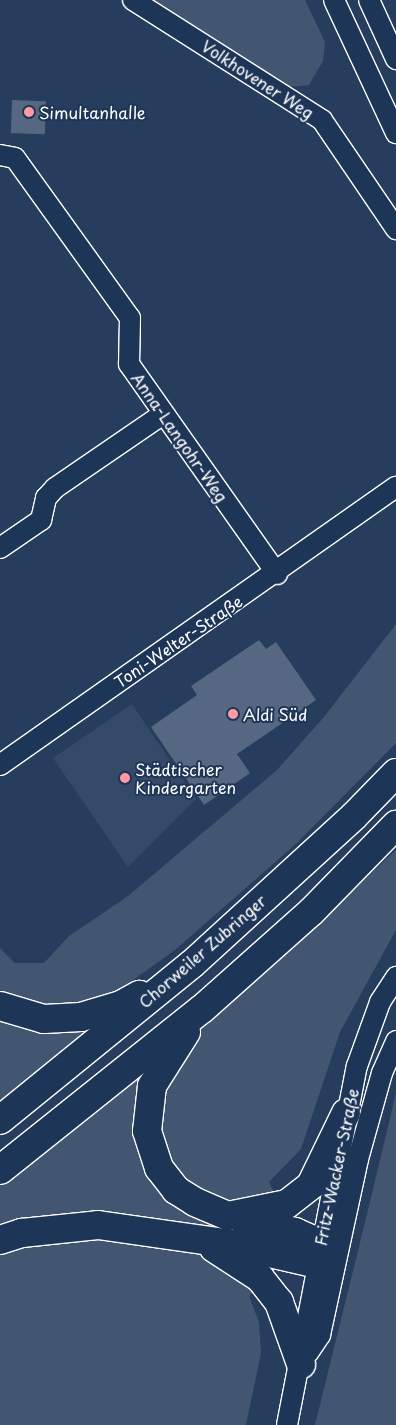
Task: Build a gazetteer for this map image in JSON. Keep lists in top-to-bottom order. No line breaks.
{"streets":{"highway":["Chorweiler Zubringer"],"street":["Volkhovener Weg","Anna-Langohr-Weg","Toni-Welter-Straße","Fritz-Wacker-Straße"]},"crossings":[["Anna-Langohr-Weg","Toni-Welter-Straße"]],"places":["Simultanhalle","Aldi Süd","Städtischer Kindergarten"]}
